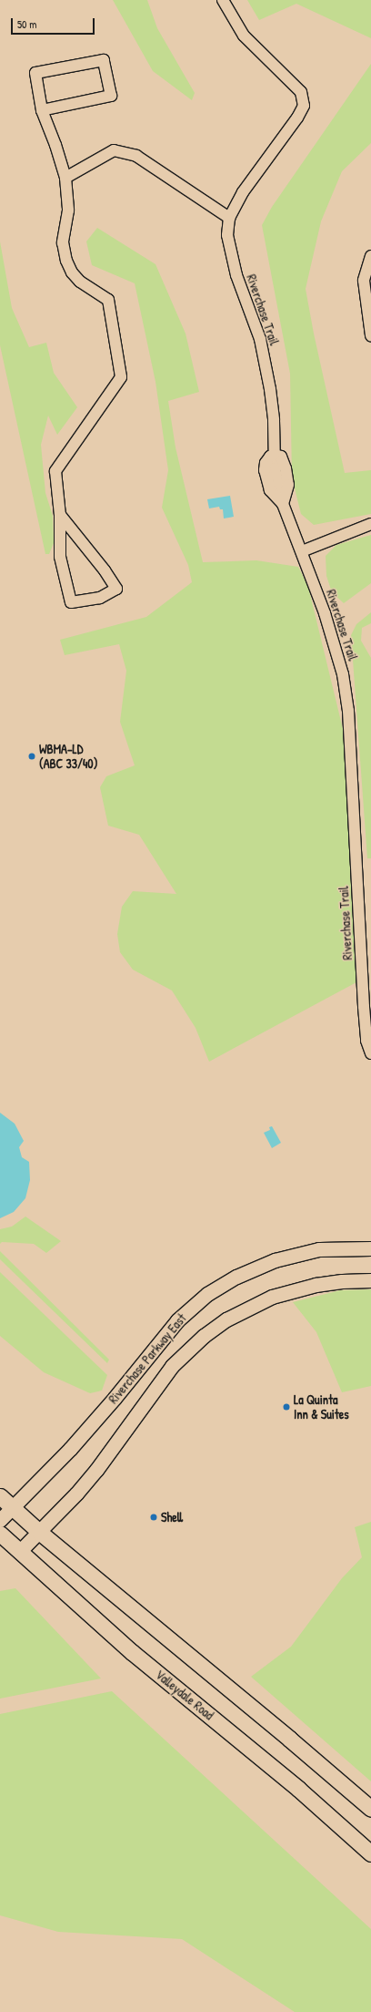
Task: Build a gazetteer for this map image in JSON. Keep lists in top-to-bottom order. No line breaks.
{"streets":{"main road":["Valleydale Road"],"street":["Riverchase Trail","Riverchase Parkway East"]},"crossings":[["Riverchase Parkway East","Valleydale Road"]],"places":["WBMA-LD (ABC 33/40)","La Quinta Inn & Suites","Shell"],"scale_bar":"50 m"}
